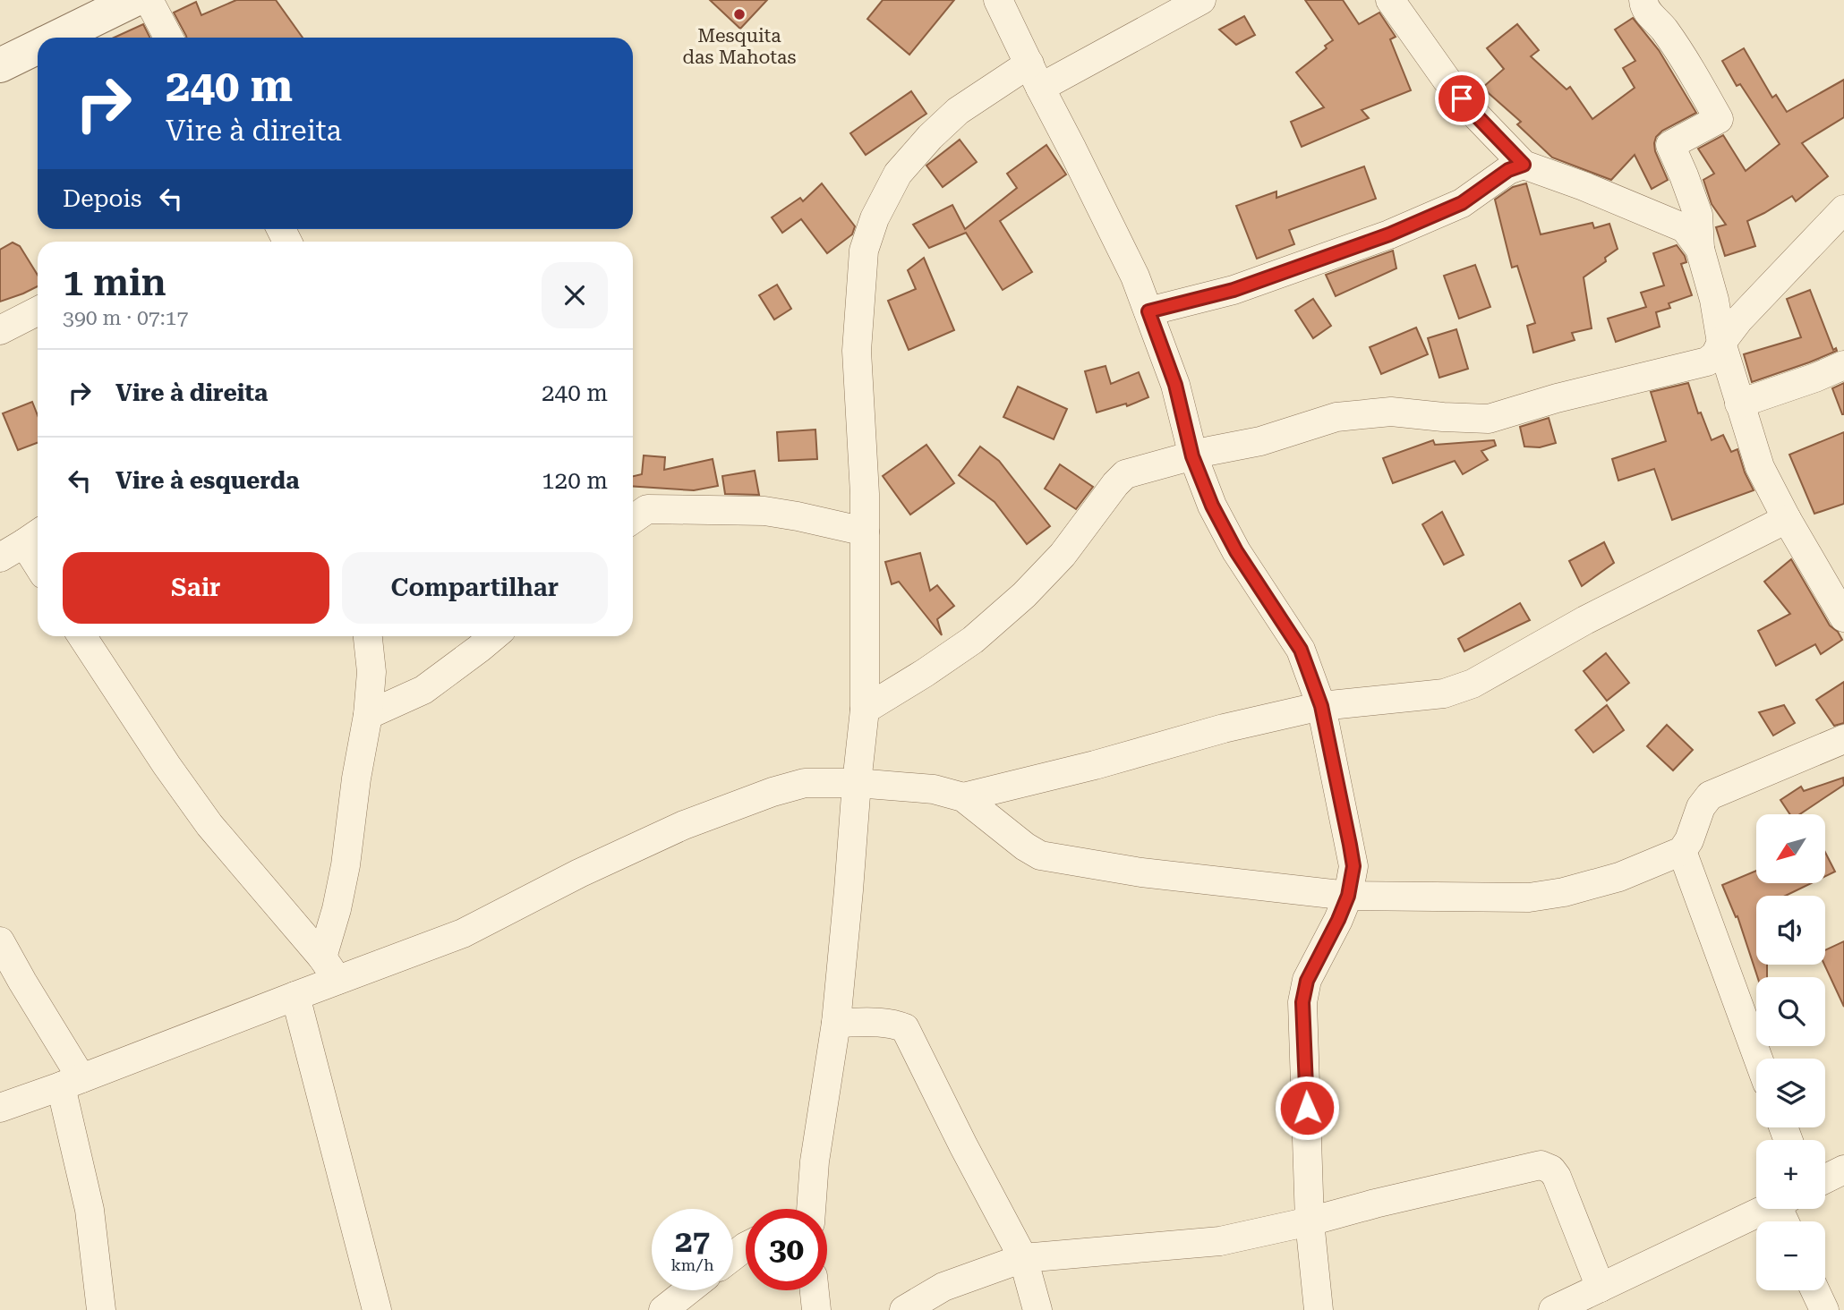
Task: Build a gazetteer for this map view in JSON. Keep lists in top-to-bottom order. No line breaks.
{"places":["Mesquita das Mahotas"],"north":"bottom left","page":{"turn":["240 m","Vire à direita"],"then":"Depois","heading":["1 min","390 m · 07:17"],"list":[{"name":"Vire à direita","value":"240 m"},{"name":"Vire à esquerda","value":"120 m"}],"buttons":["Sair","Compartilhar"],"map_buttons":["+","−"],"speed":"27 km/h","limit":"30"}}
